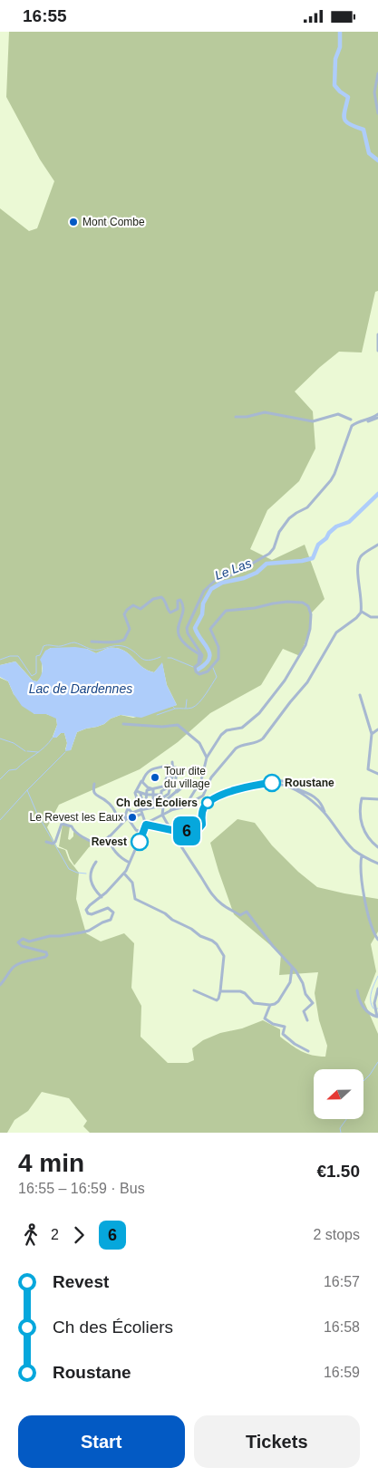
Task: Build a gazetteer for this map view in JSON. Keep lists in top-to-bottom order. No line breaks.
{"water":["Le Las","Lac de Dardennes"],"places":["Mont Combe","Tour dite du village","Roustane","Ch des Écoliers","Le Revest les Eaux","Revest"],"lines":["bus line 6"],"north":"left","page":{"status":"16:55","on_map":"6","heading":["4 min","16:55 – 16:59 · Bus","€1.50"],"legs":["2","6","2 stops"],"list":[{"name":"Revest","value":"16:57"},{"name":"Ch des Écoliers","value":"16:58"},{"name":"Roustane","value":"16:59"}],"buttons":["Start","Tickets"]}}
